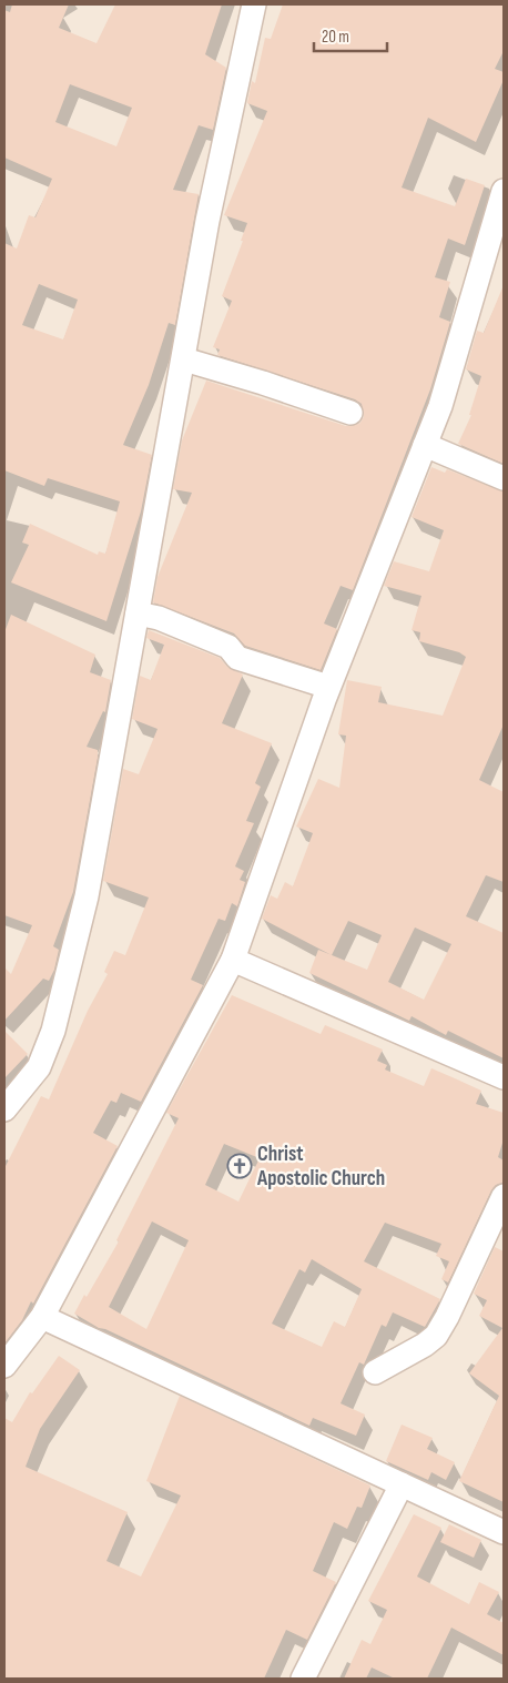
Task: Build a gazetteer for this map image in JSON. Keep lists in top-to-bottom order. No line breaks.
{"places":{"church":["Christ Apostolic Church"]},"scale_bar":"20 m"}
